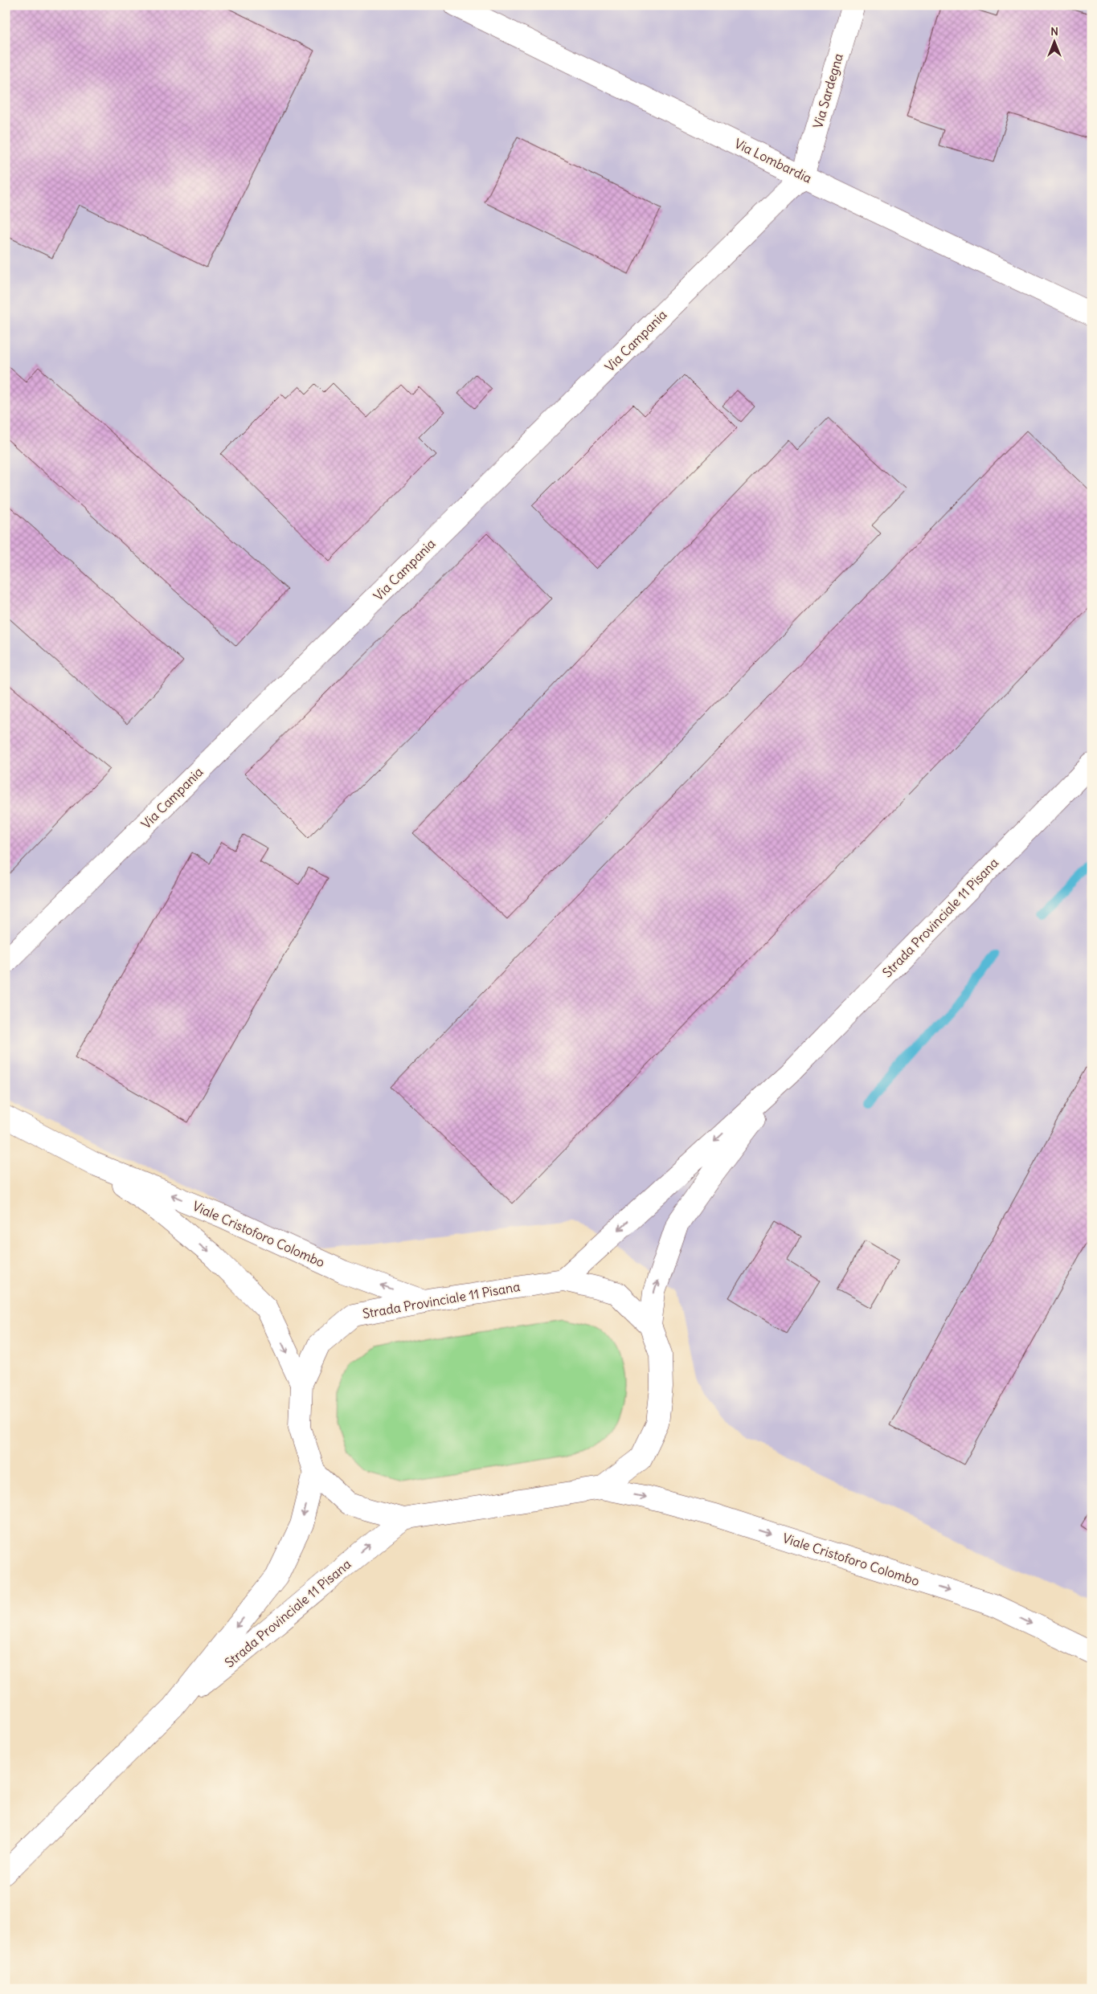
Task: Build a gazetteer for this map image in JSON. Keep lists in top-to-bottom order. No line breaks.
{"streets":{"street":["Via Sardegna","Via Lombardia","Via Campania","Strada Provinciale 11 Pisana","Viale Cristoforo Colombo"]},"crossings":[["Via Sardegna","Via Lombardia"],["Via Sardegna","Via Campania"],["Via Lombardia","Via Campania"],["Strada Provinciale 11 Pisana","Viale Cristoforo Colombo"]],"north":"top"}
